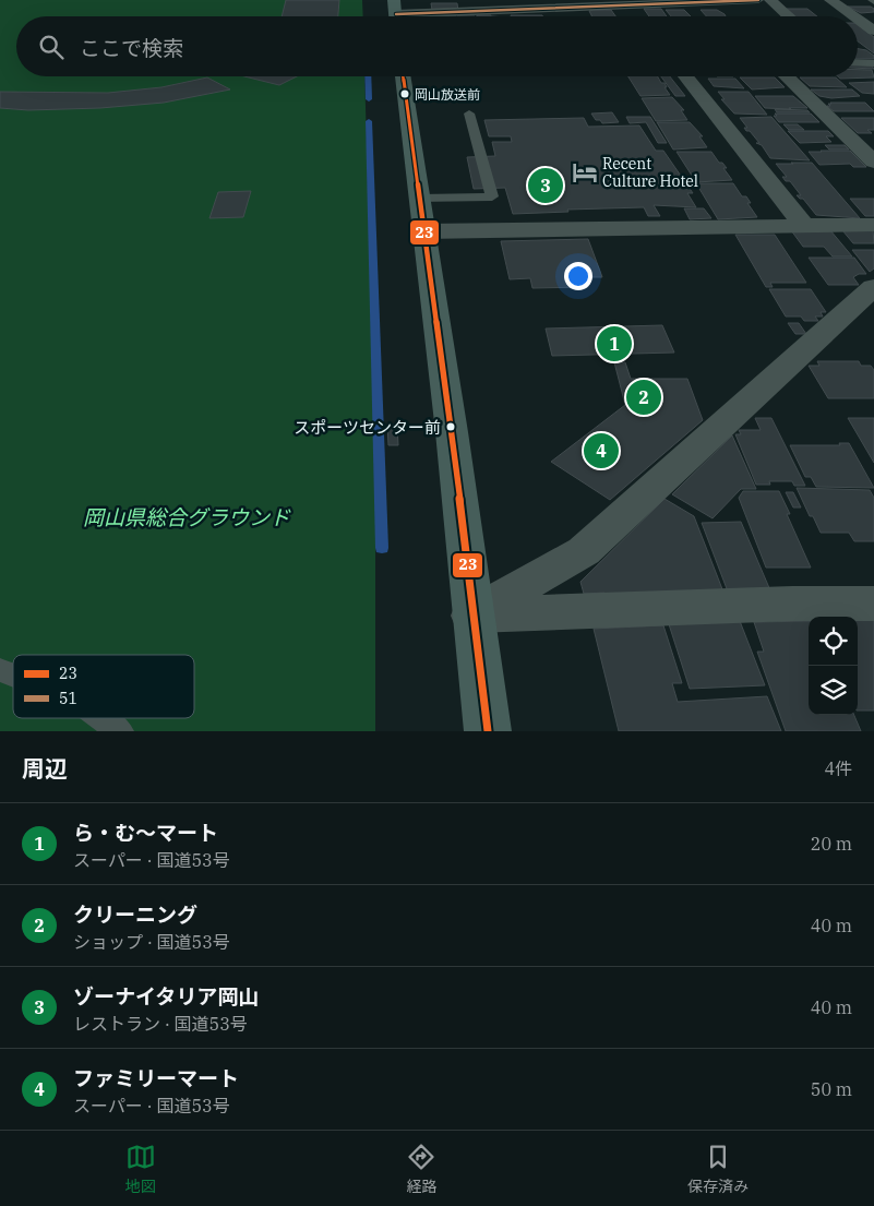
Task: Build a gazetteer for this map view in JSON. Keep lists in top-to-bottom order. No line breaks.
{"parks":["岡山県総合グラウンド"],"places":{"other":["岡山放送前","スポーツセンター前"],"hotel":["Recent Culture Hotel"]},"lines":["transit line 51","transit line 23"],"legend":["23","51"],"page":{"search":"ここで検索","pins":["3","1","2","4"],"heading":["周辺","4件"],"list":[{"mark":"1","name":"ら・む〜マート","note":"スーパー · 国道53号","value":"20 m"},{"mark":"2","name":"クリーニング","note":"ショップ · 国道53号","value":"40 m"},{"mark":"3","name":"ゾーナイタリア岡山","note":"レストラン · 国道53号","value":"40 m"},{"mark":"4","name":"ファミリーマート","note":"スーパー · 国道53号","value":"50 m"}],"nav":["地図","経路","保存済み"]}}
